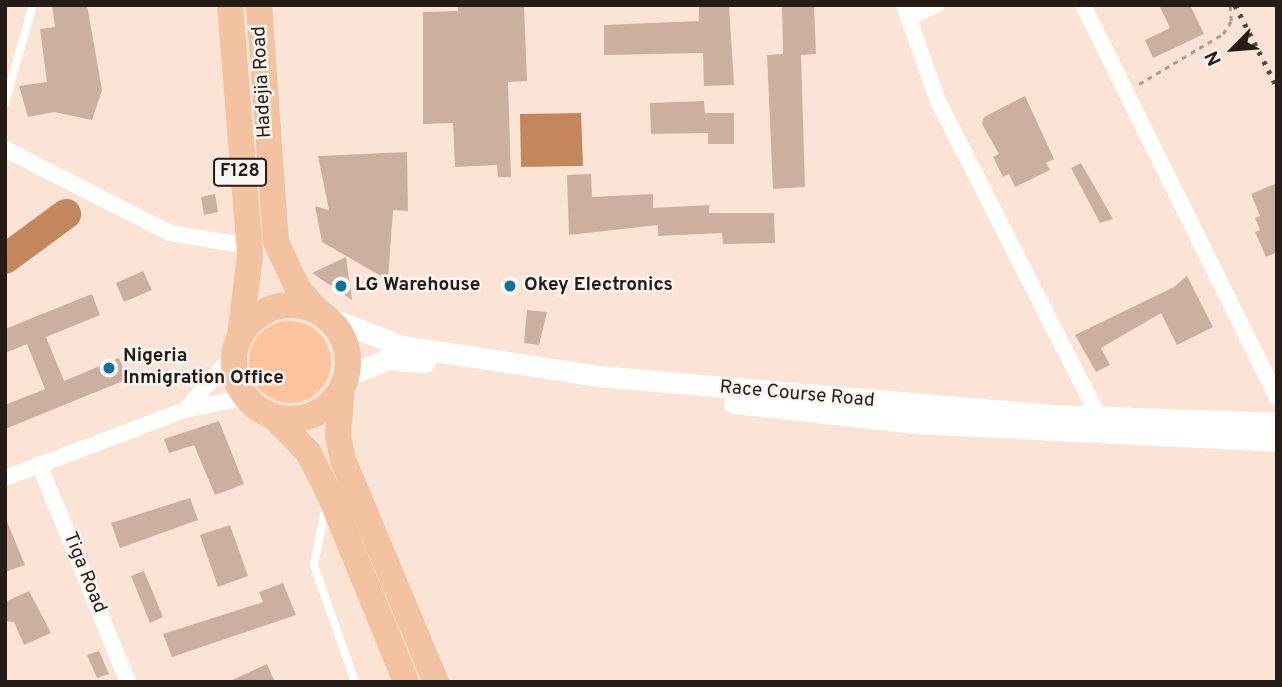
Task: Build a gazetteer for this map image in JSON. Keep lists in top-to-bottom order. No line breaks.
{"streets":{"main road":["Hadejia Road","F128"],"street":["Race Course Road","Tiga Road"]},"crossings":[["Hadejia Road","F128"],["Hadejia Road","Race Course Road"],["F128","Race Course Road"]],"places":["LG Warehouse","Okey Electronics","Nigeria Inmigration Office"],"north":"bottom left"}
